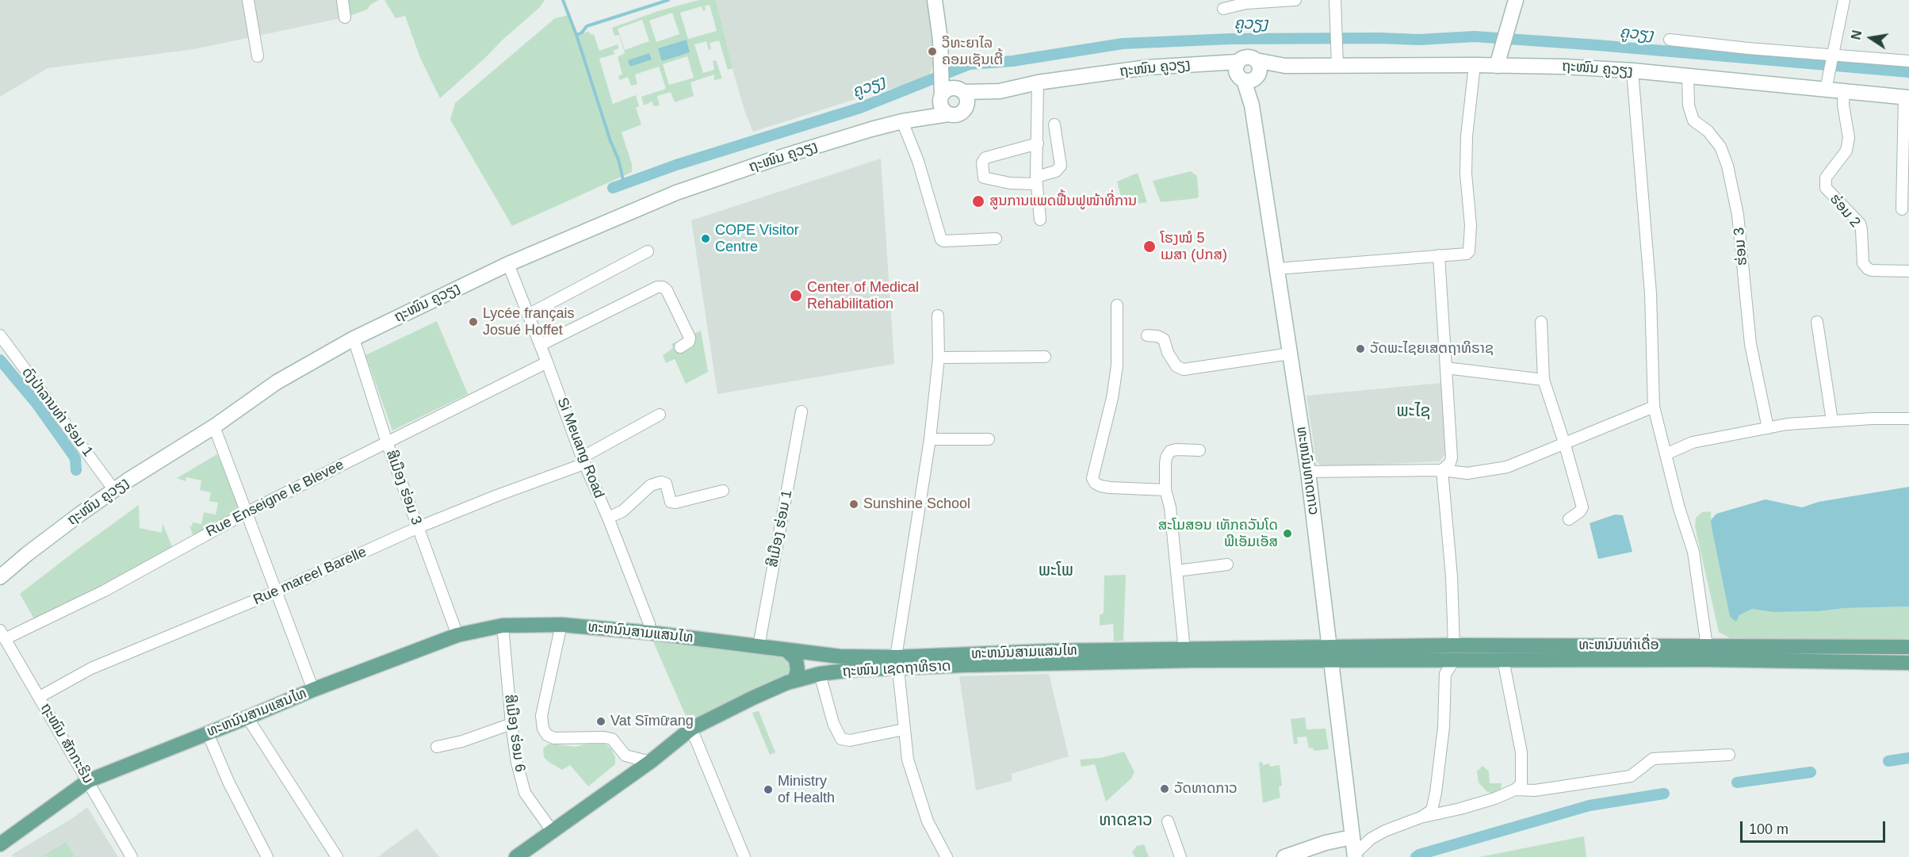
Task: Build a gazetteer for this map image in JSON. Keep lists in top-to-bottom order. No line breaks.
{"streets":{"main road":["ທະຫນົນສາມແສນໄທ","ທະຫນົນທ່າເດື່ອ","ຖະໜົນ ເຊດຖາທິຣາດ"],"street":["ຖະໜົນ ຄູວຽງ","ຮ່ອມ 2","ຮ່ອມ 3","ດົງປ່າລານທ່າ ຮ່ອມ 1","Si Meuang Road","ທະຫນົນທາດກາວ","ສີເມືອງ ຮ່ອມ 3","Rue Enseigne le Blevee","ສີເມືອງ ຮ່ອມ 1","Rue mareel Barelle","ສີເມືອງ ຮ່ອມ 6","ຖະໜົນ ສັກກະຣິນ"]},"crossings":[["ຖະໜົນ ຄູວຽງ","ຮ່ອມ 2"],["ຖະໜົນ ຄູວຽງ","ຮ່ອມ 3"],["ຖະໜົນ ຄູວຽງ","ດົງປ່າລານທ່າ ຮ່ອມ 1"],["ຖະໜົນ ຄູວຽງ","Si Meuang Road"],["ຖະໜົນ ຄູວຽງ","ທະຫນົນທາດກາວ"],["ຖະໜົນ ຄູວຽງ","ສີເມືອງ ຮ່ອມ 3"],["Si Meuang Road","Rue Enseigne le Blevee"],["Si Meuang Road","Rue mareel Barelle"],["Si Meuang Road","ທະຫນົນສາມແສນໄທ"],["ທະຫນົນທາດກາວ","ທະຫນົນສາມແສນໄທ"],["ທະຫນົນທາດກາວ","ທະຫນົນທ່າເດື່ອ"],["ທະຫນົນທາດກາວ","ຖະໜົນ ເຊດຖາທິຣາດ"],["ສີເມືອງ ຮ່ອມ 3","Rue Enseigne le Blevee"],["ສີເມືອງ ຮ່ອມ 3","Rue mareel Barelle"],["ສີເມືອງ ຮ່ອມ 3","ທະຫນົນສາມແສນໄທ"],["Rue Enseigne le Blevee","ຖະໜົນ ສັກກະຣິນ"],["ສີເມືອງ ຮ່ອມ 1","ທະຫນົນສາມແສນໄທ"],["Rue mareel Barelle","ຖະໜົນ ສັກກະຣິນ"],["ທະຫນົນສາມແສນໄທ","ທະຫນົນທ່າເດື່ອ"],["ທະຫນົນສາມແສນໄທ","ຖະໜົນ ເຊດຖາທິຣາດ"],["ທະຫນົນສາມແສນໄທ","ສີເມືອງ ຮ່ອມ 6"],["ທະຫນົນສາມແສນໄທ","ຖະໜົນ ສັກກະຣິນ"],["ທະຫນົນທ່າເດື່ອ","ຖະໜົນ ເຊດຖາທິຣາດ"],["ຖະໜົນ ເຊດຖາທິຣາດ","ສີເມືອງ ຮ່ອມ 6"]],"districts":["ພະໄຊ","ພະໂພ","ທາດຂາວ"],"water":["ຄູວຽງ"],"places":["ວິທະຍາໄລ ຄອມເຊັນເຕີ້","ສູນການແພດຟື້ນຟູໜ້າທີ່ການ","COPE Visitor Centre","ໂຮງໝໍ 5 ເມສາ (ປກສ)","Center of Medical Rehabilitation","Lycée français Josué Hoffet","ວັດພະໄຊຍເສຕຖາທິຣາຊ","Sunshine School","ສະໂມສອນ ເທັກຄວັນໂດ ພີເອັມເອັສ","Vat Sīmư̄ang","ວັດທາດກາວ","Ministry of Health"],"scale_bar":"100 m","north":"left"}
